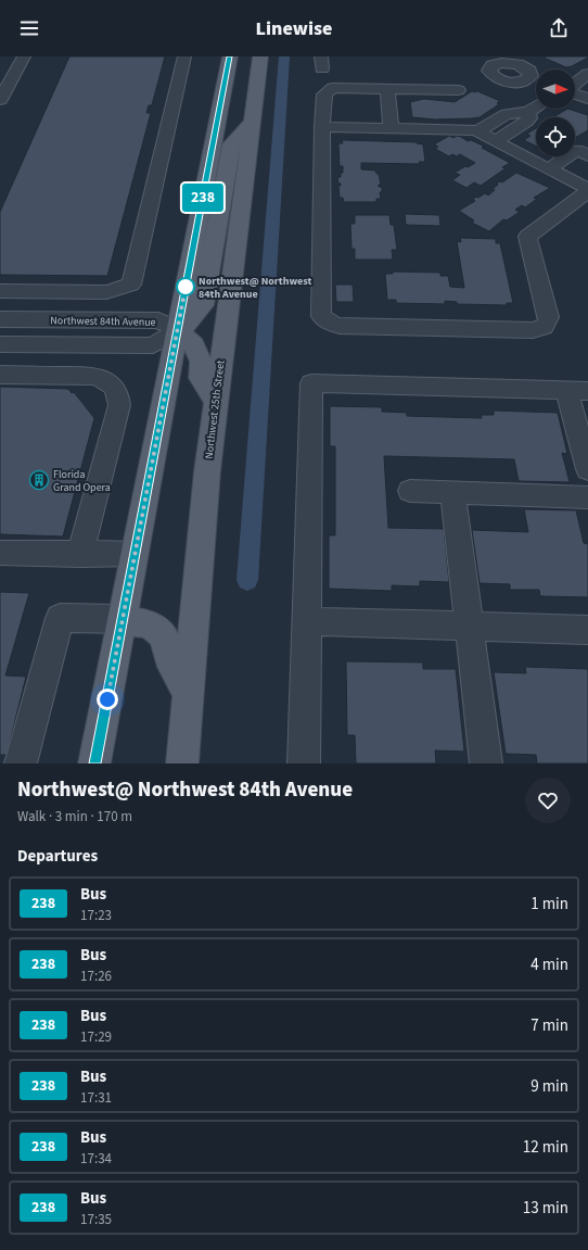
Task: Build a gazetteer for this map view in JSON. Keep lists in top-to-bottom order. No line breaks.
{"streets":{"main road":["Northwest 25th Street"],"street":["Northwest 84th Avenue"]},"places":{"other":["Northwest@ Northwest 84th Avenue"],"building":["Florida Grand Opera"]},"lines":["bus line 238"],"north":"right","page":{"header":"Linewise","on_map":"238","heading":[["Northwest@ Northwest 84th Avenue","Walk · 3 min · 170 m"],"Departures"],"list":[{"mark":"238","name":"Bus","note":"17:23","value":"1 min"},{"mark":"238","name":"Bus","note":"17:26","value":"4 min"},{"mark":"238","name":"Bus","note":"17:29","value":"7 min"},{"mark":"238","name":"Bus","note":"17:31","value":"9 min"},{"mark":"238","name":"Bus","note":"17:34","value":"12 min"},{"mark":"238","name":"Bus","note":"17:35","value":"13 min"}]}}
